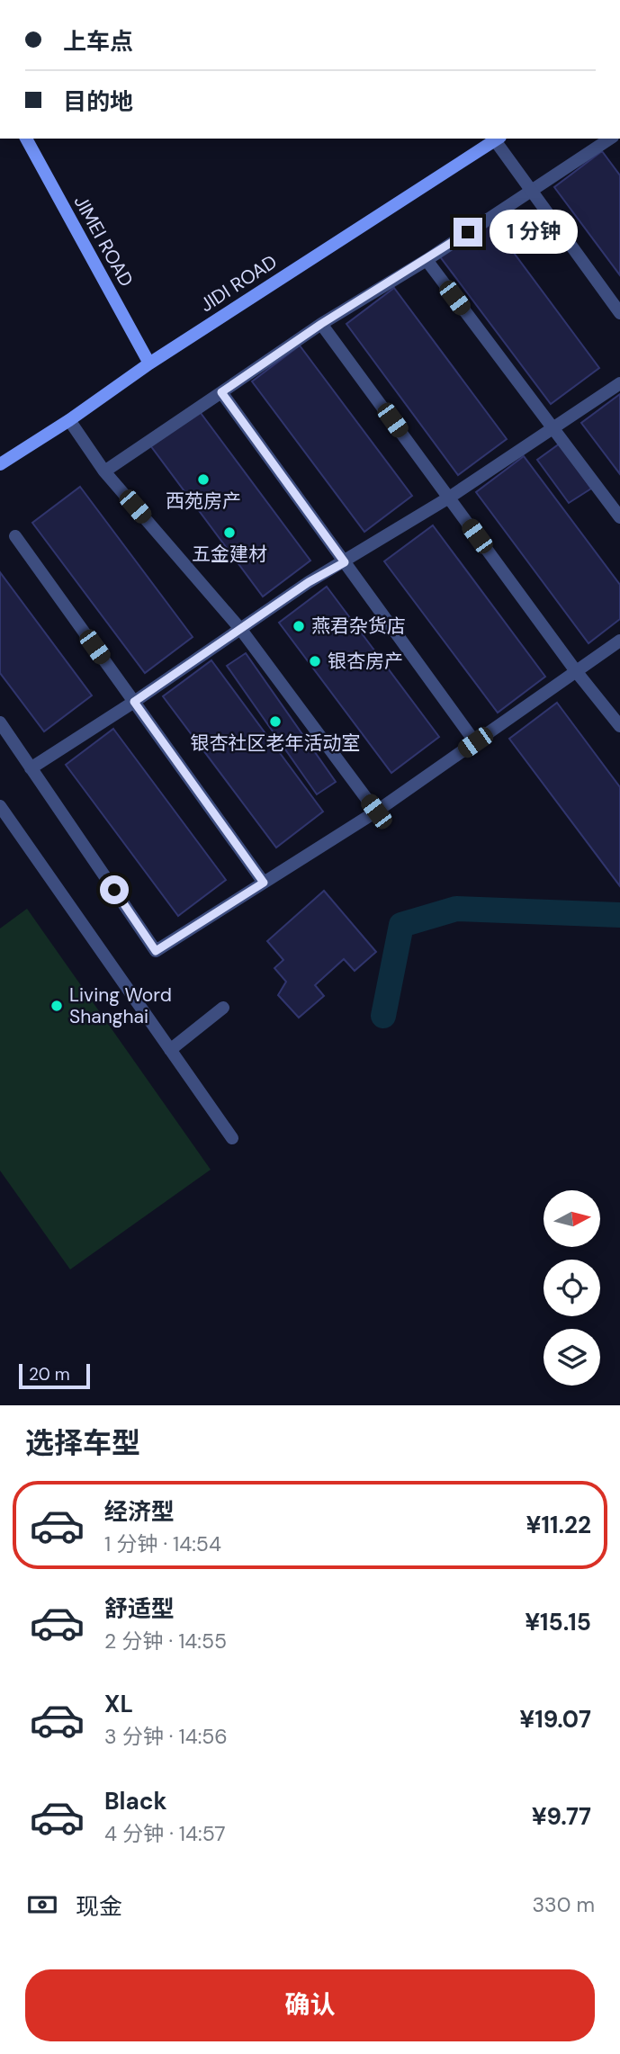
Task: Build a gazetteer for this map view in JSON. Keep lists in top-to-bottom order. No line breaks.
{"streets":{"main road":["JIMEI ROAD","JIDI ROAD"]},"crossings":[["JIMEI ROAD","JIDI ROAD"]],"places":["西苑房产","五金建材","燕君杂货店","银杏房产","银杏社区老年活动室","Living Word Shanghai"],"scale_bar":"20 m","north":"right","page":{"banner":["上车点","目的地"],"bubble":"1 分钟","scale":"20 m","heading":"选择车型","list":[{"name":"经济型","note":"1 分钟 · 14:54","value":"¥11.22"},{"name":"舒适型","note":"2 分钟 · 14:55","value":"¥15.15"},{"name":"XL","note":"3 分钟 · 14:56","value":"¥19.07"},{"name":"Black","note":"4 分钟 · 14:57","value":"¥9.77"}],"pay":["现金","330 m"],"buttons":"确认"}}
